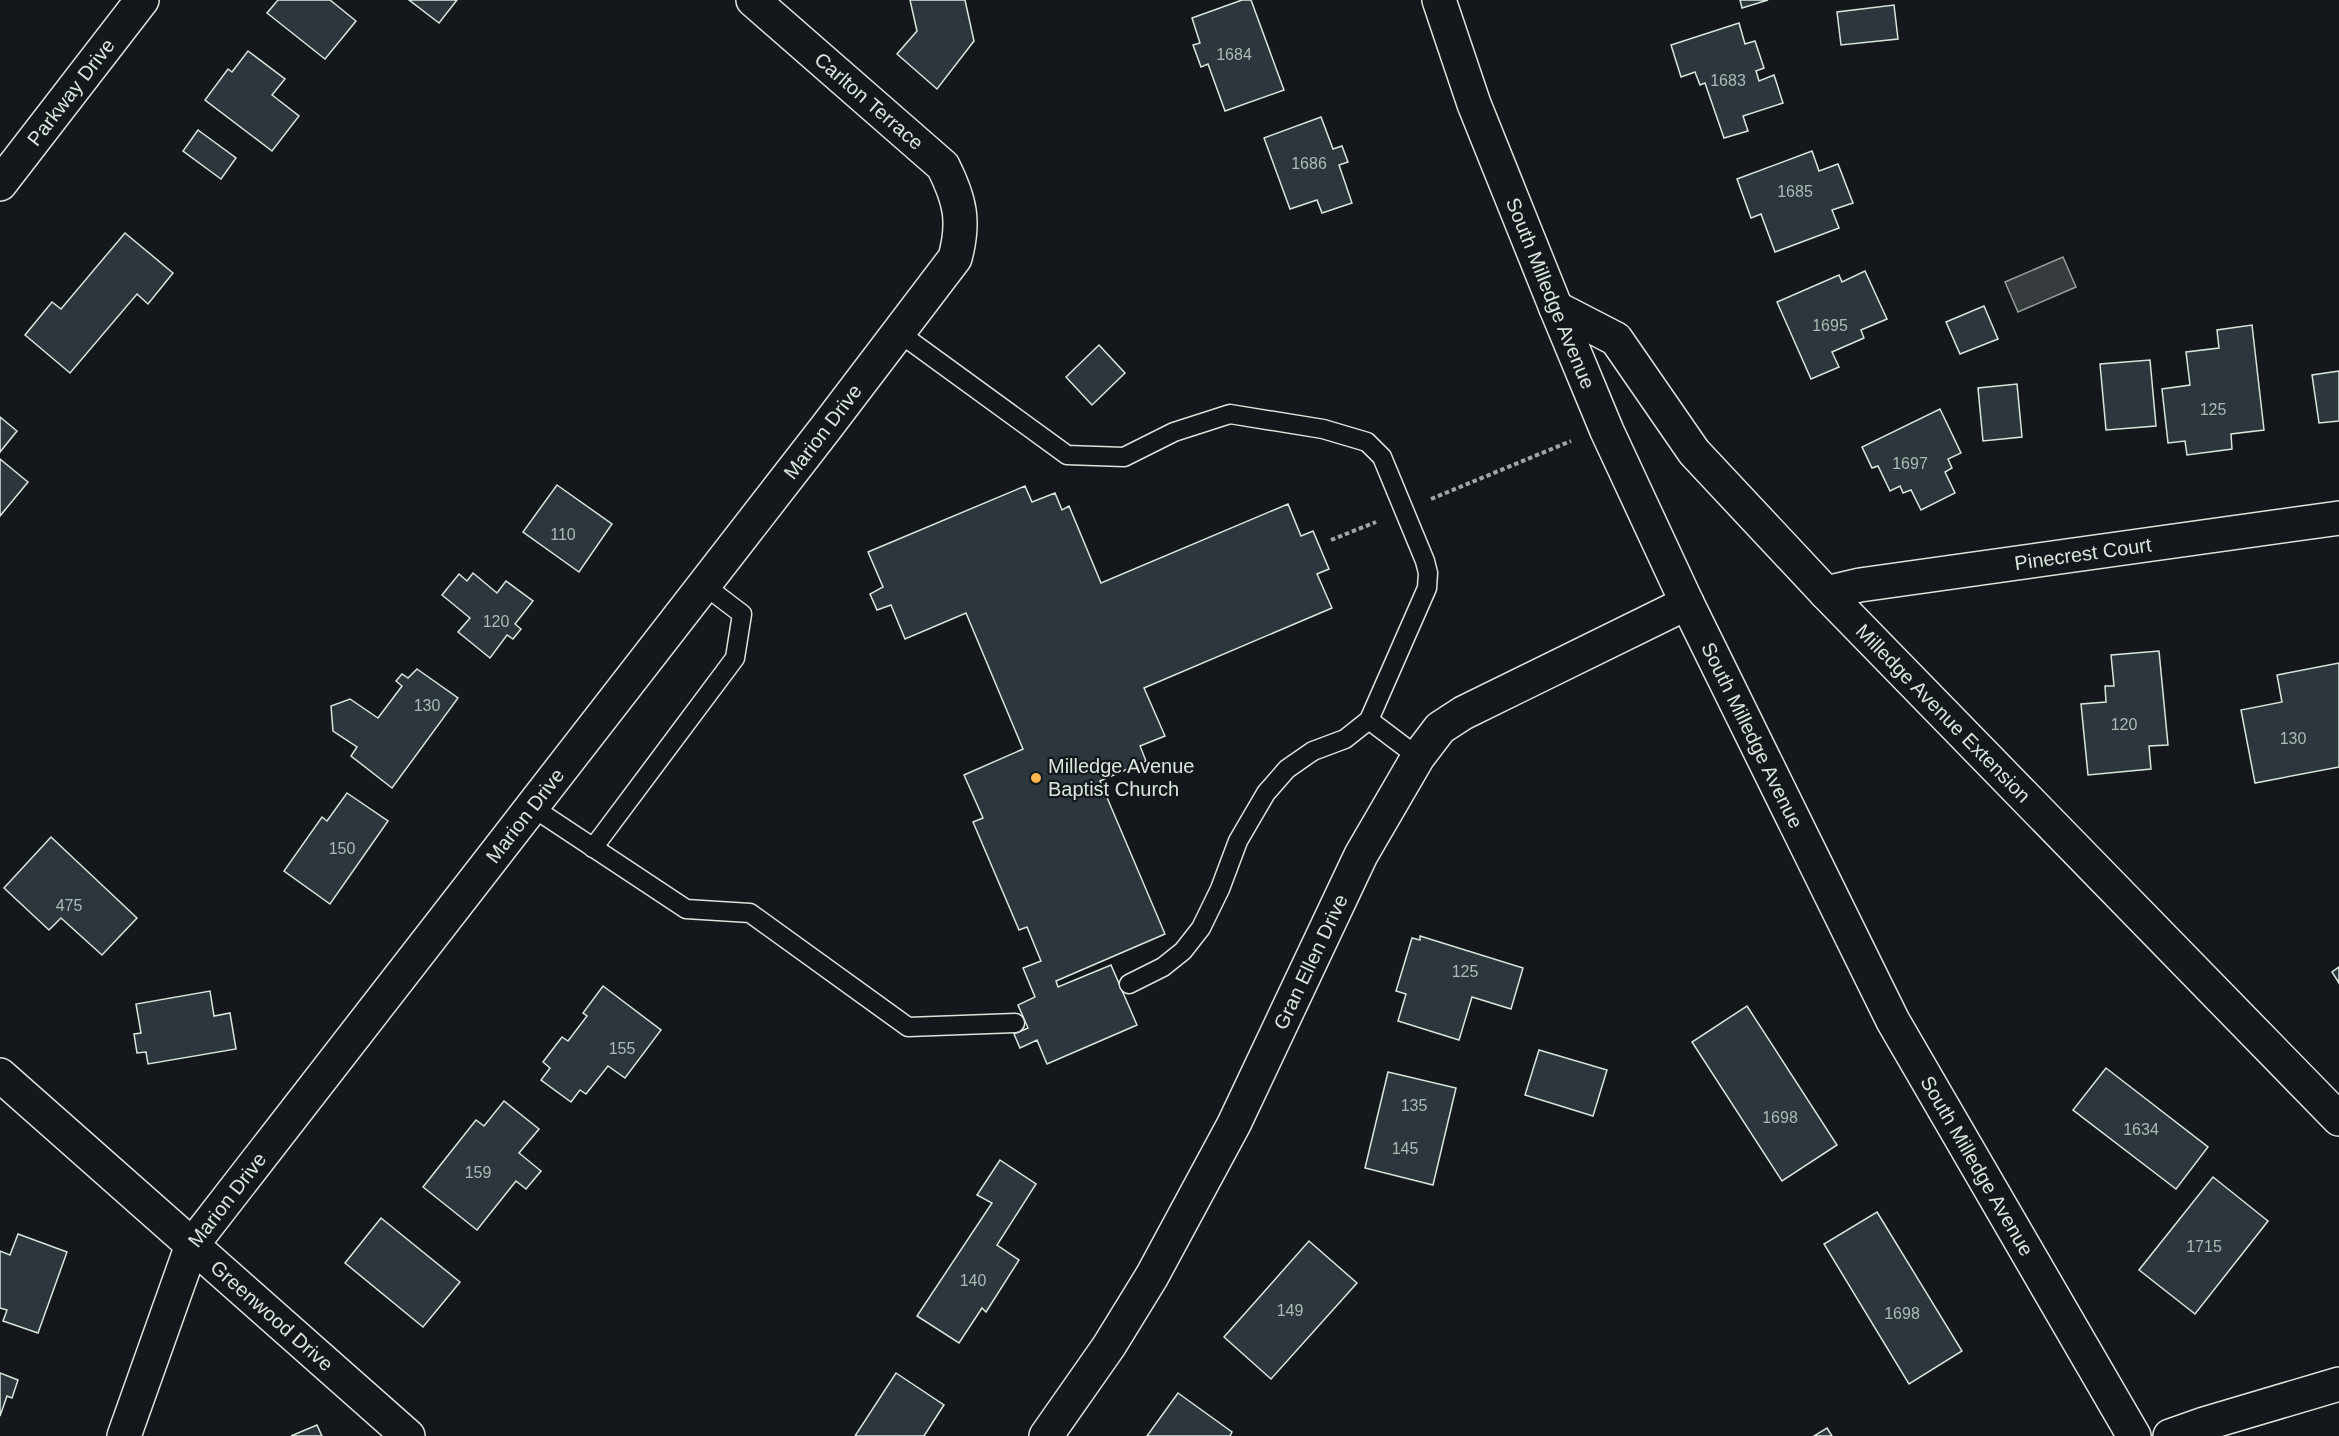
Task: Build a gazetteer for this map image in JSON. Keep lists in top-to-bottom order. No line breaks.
{"streets":{"street":["Parkway Drive","Carlton Terrace","South Milledge Avenue","Marion Drive","Pinecrest Court","Milledge Avenue Extension","Gran Ellen Drive","Greenwood Drive"]},"crossings":[["Carlton Terrace","Marion Drive"],["South Milledge Avenue","Milledge Avenue Extension"],["South Milledge Avenue","Gran Ellen Drive"],["Marion Drive","Greenwood Drive"],["Pinecrest Court","Milledge Avenue Extension"]],"places":["Milledge Avenue Baptist Church"],"house_numbers":["1684","1683","1686","1685","1695","125","1697","110","120","130","120","130","150","475","125","155","135","1698","1634","145","159","1715","140","149","1698"]}
